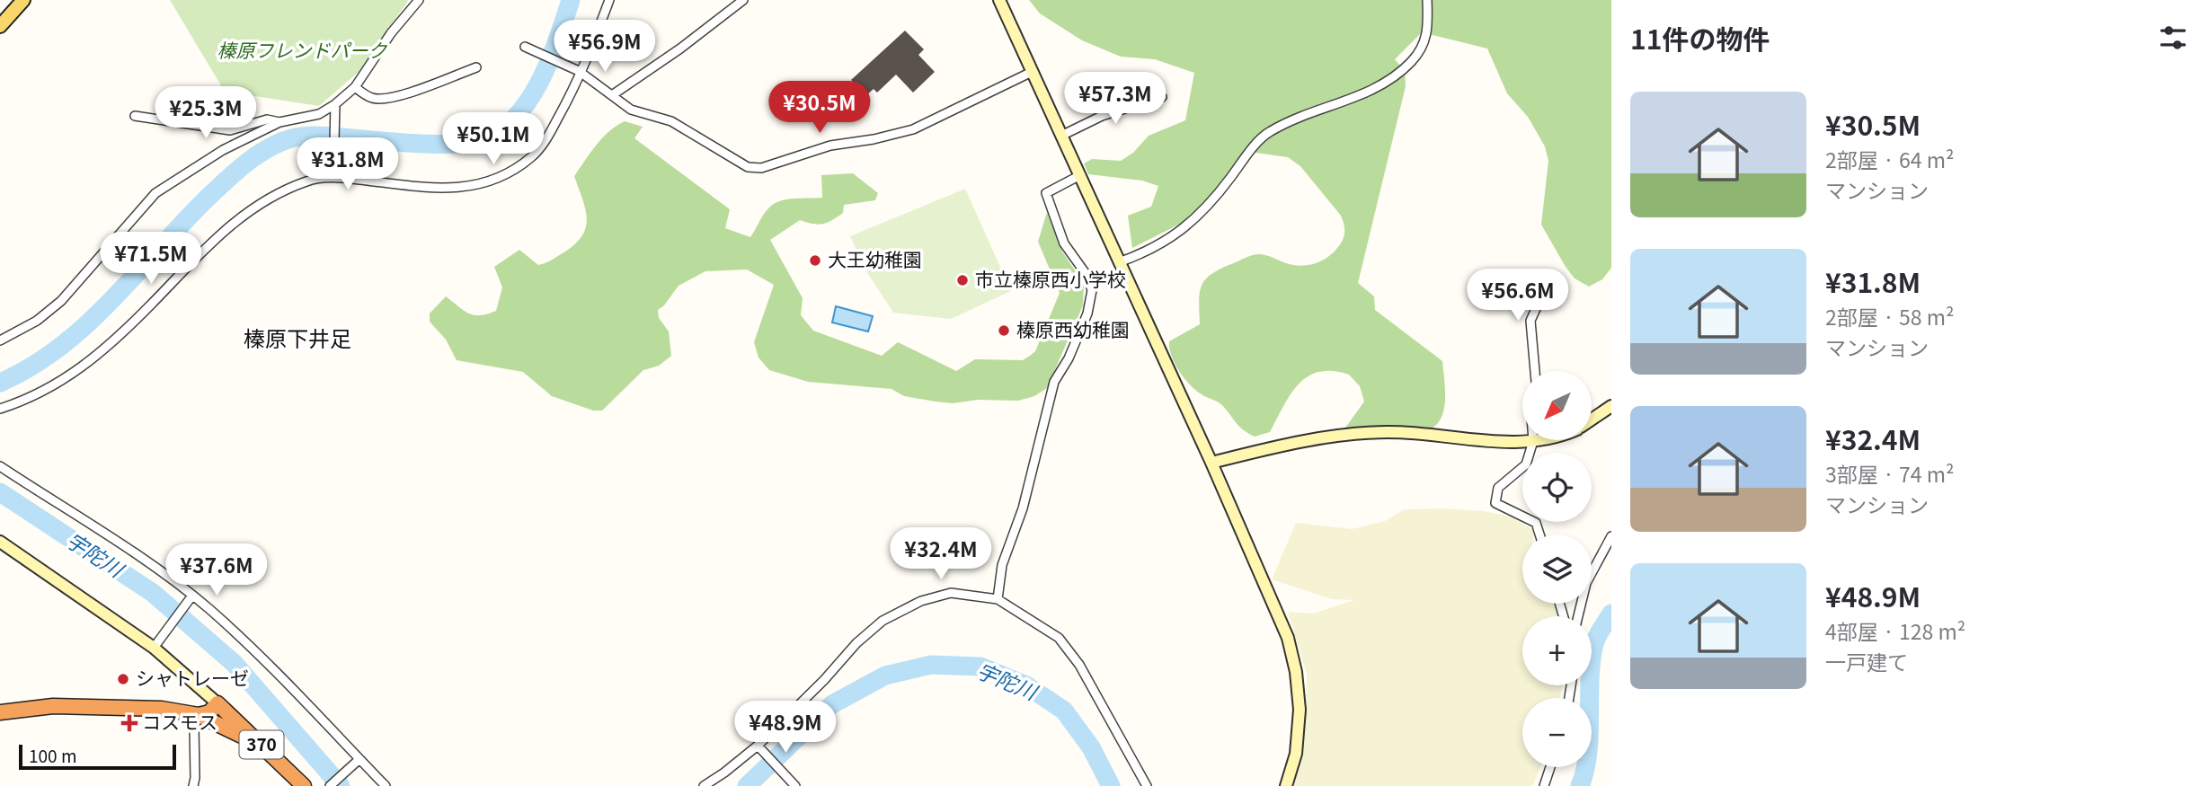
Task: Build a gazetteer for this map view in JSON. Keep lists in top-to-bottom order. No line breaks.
{"streets":{"highway":["370"]},"districts":["榛原下井足"],"water":["宇陀川"],"parks":["榛原フレンドパーク"],"places":{"other":["大王幼稚園","市立榛原西小学校","榛原西幼稚園","シャトレーゼ"],"health":["コスモス"]},"scale_bar":"100 m","north":"bottom left","page":{"heading":"11件の物件","price":["¥56.9M","¥57.3M","¥30.5M","¥25.3M","¥50.1M","¥31.8M","¥71.5M","¥56.6M","¥32.4M","¥37.6M","¥48.9M"],"list":[{"name":"¥30.5M","note":"2部屋 · 64 m² · マンション"},{"name":"¥31.8M","note":"2部屋 · 58 m² · マンション"},{"name":"¥32.4M","note":"3部屋 · 74 m² · マンション"},{"name":"¥48.9M","note":"4部屋 · 128 m² · 一戸建て"}],"map_buttons":["+","−"],"scale":"100 m"}}
